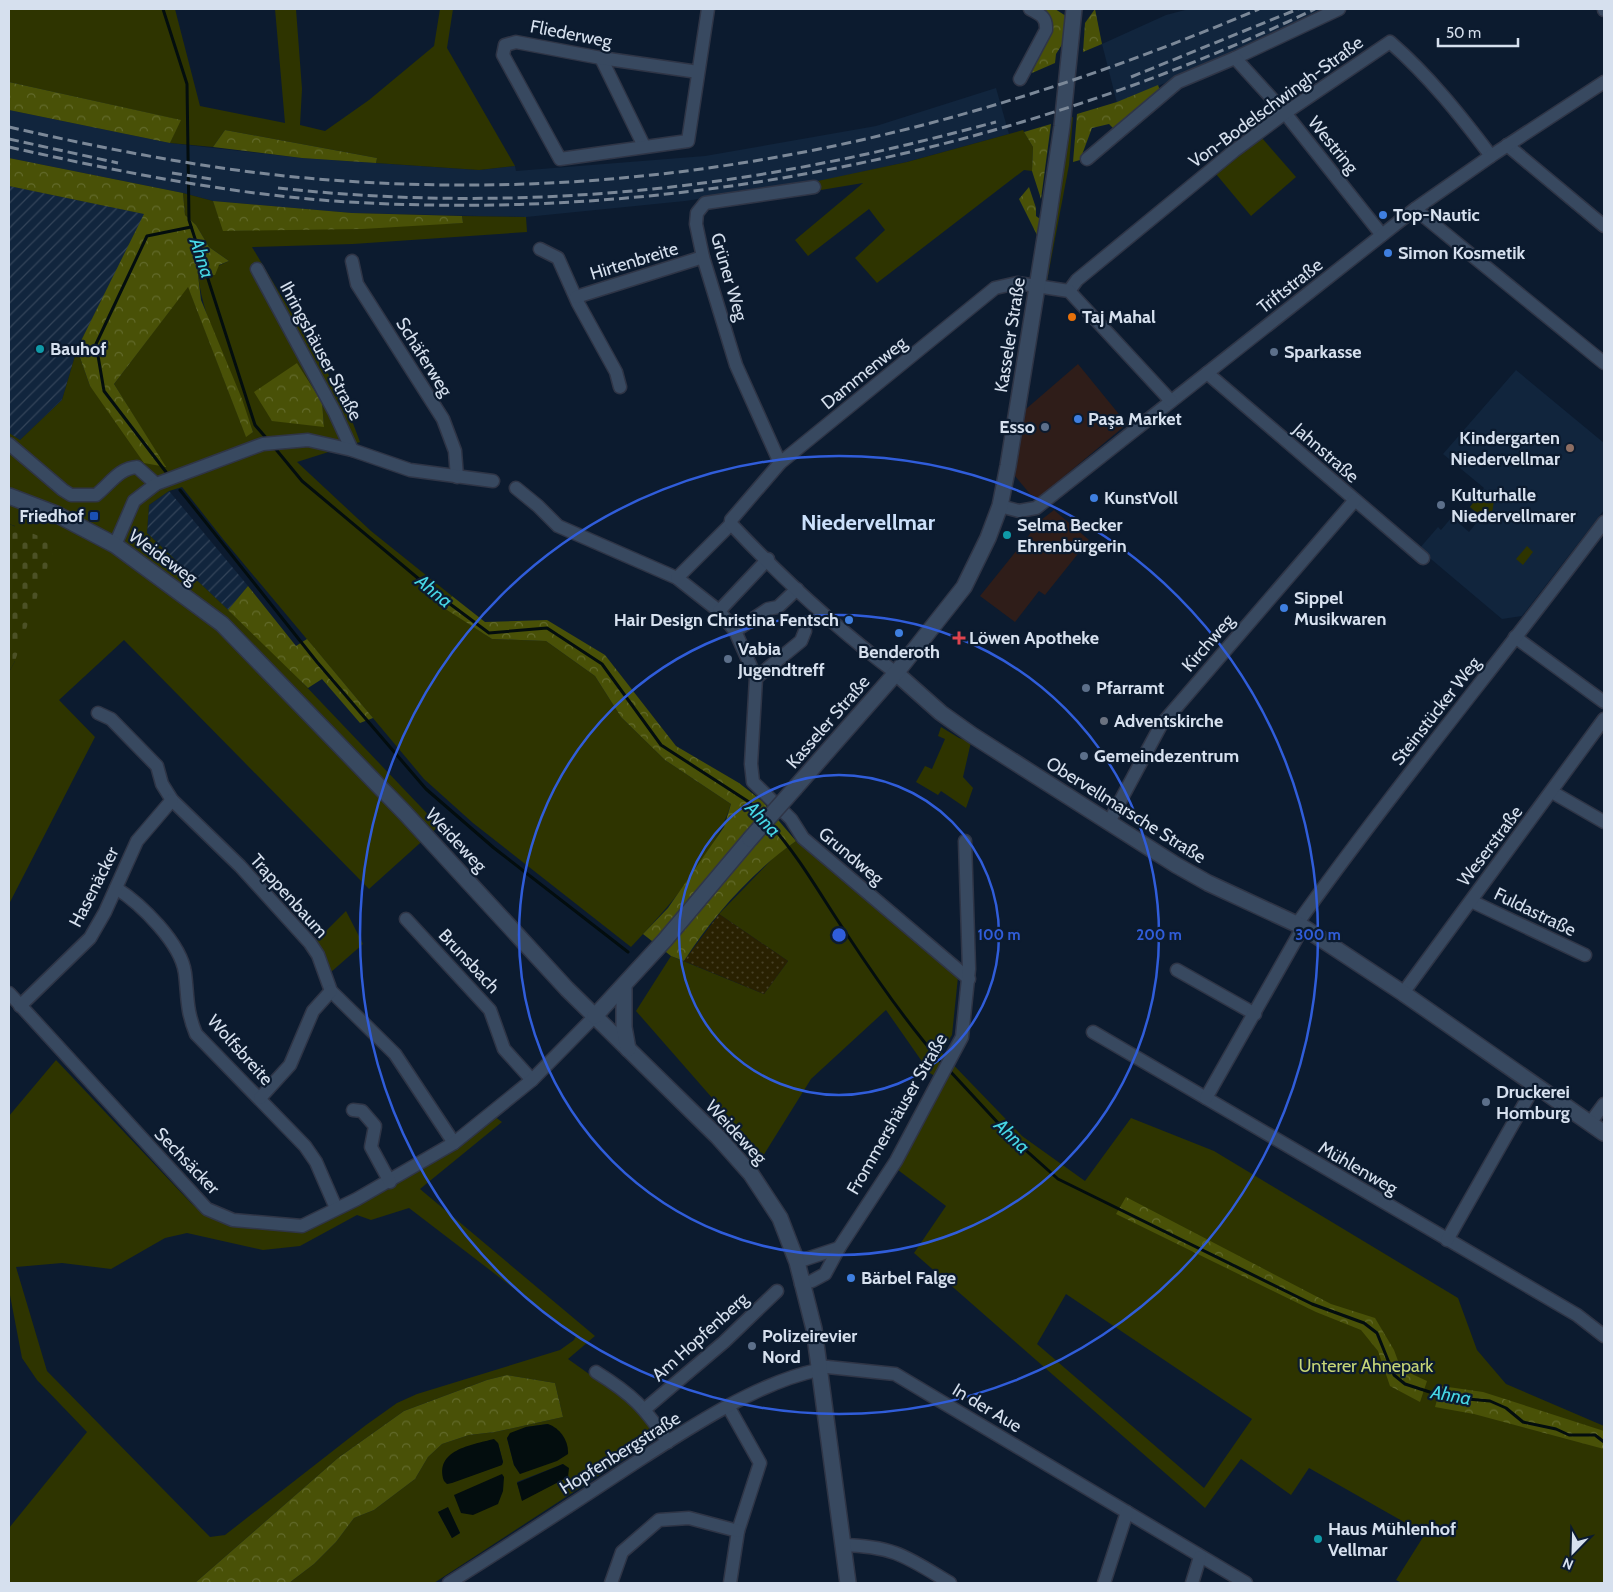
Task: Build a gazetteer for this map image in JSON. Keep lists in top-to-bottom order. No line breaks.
{"streets":{"main road":["Kasseler Straße","Weideweg","Obervellmarsche Straße"],"street":["Fliederweg","Von-Bodelschwingh-Straße","Westring","Hirtenbreite","Grüner Weg","Triftstraße","Ihringshäuser Straße","Schäferweg","Dammenweg","Jahnstraße","Kirchweg","Steinstücker Weg","Weserstraße","Grundweg","Hasenäcker","Trappenbaum","Fuldastraße","Brunsbach","Wolfsbreite","Frommershäuser Straße","Sechsäcker","Mühlenweg","Am Hopfenberg","In der Aue","Hopfenbergstraße"]},"crossings":[["Von-Bodelschwingh-Straße","Westring"],["Von-Bodelschwingh-Straße","Triftstraße"],["Von-Bodelschwingh-Straße","Dammenweg"],["Westring","Triftstraße"],["Hirtenbreite","Grüner Weg"],["Grüner Weg","Dammenweg"],["Triftstraße","Kasseler Straße"],["Triftstraße","Jahnstraße"],["Kasseler Straße","Dammenweg"],["Kasseler Straße","Weideweg"],["Kasseler Straße","Obervellmarsche Straße"],["Kasseler Straße","Sechsäcker"],["Ihringshäuser Straße","Schäferweg"],["Ihringshäuser Straße","Weideweg"],["Dammenweg","Obervellmarsche Straße"],["Jahnstraße","Kirchweg"],["Weideweg","Frommershäuser Straße"],["Weideweg","Sechsäcker"],["Kirchweg","Obervellmarsche Straße"],["Steinstücker Weg","Obervellmarsche Straße"],["Steinstücker Weg","Mühlenweg"],["Obervellmarsche Straße","Weserstraße"],["Weserstraße","Fuldastraße"],["Grundweg","Frommershäuser Straße"],["Hasenäcker","Trappenbaum"],["Hasenäcker","Wolfsbreite"],["Hasenäcker","Sechsäcker"],["Trappenbaum","Sechsäcker"],["Brunsbach","Sechsäcker"],["Wolfsbreite","Sechsäcker"],["In der Aue","Hopfenbergstraße"]],"districts":["Niedervellmar"],"water":["Ahna"],"parks":["Unterer Ahnepark"],"places":{"other":["Top-Nautic","Simon Kosmetik","Taj Mahal","Bauhof","Sparkasse","Paşa Market","Esso","Kindergarten Niedervellmar","KunstVoll","Kulturhalle Niedervellmarer","Selma Becker Ehrenbürgerin","Sippel Musikwaren","Hair Design Christina Fentsch","Benderoth","Vabia Jugendtreff","Pfarramt","Adventskirche","Gemeindezentrum","Druckerei Homburg","Bärbel Falge","Polizeirevier Nord","Haus Mühlenhof Vellmar"],"transit":["Friedhof"],"health":["Löwen Apotheke"]},"scale_bar":"50 m","north":"bottom left","rings":["100 m","200 m","300 m"]}
